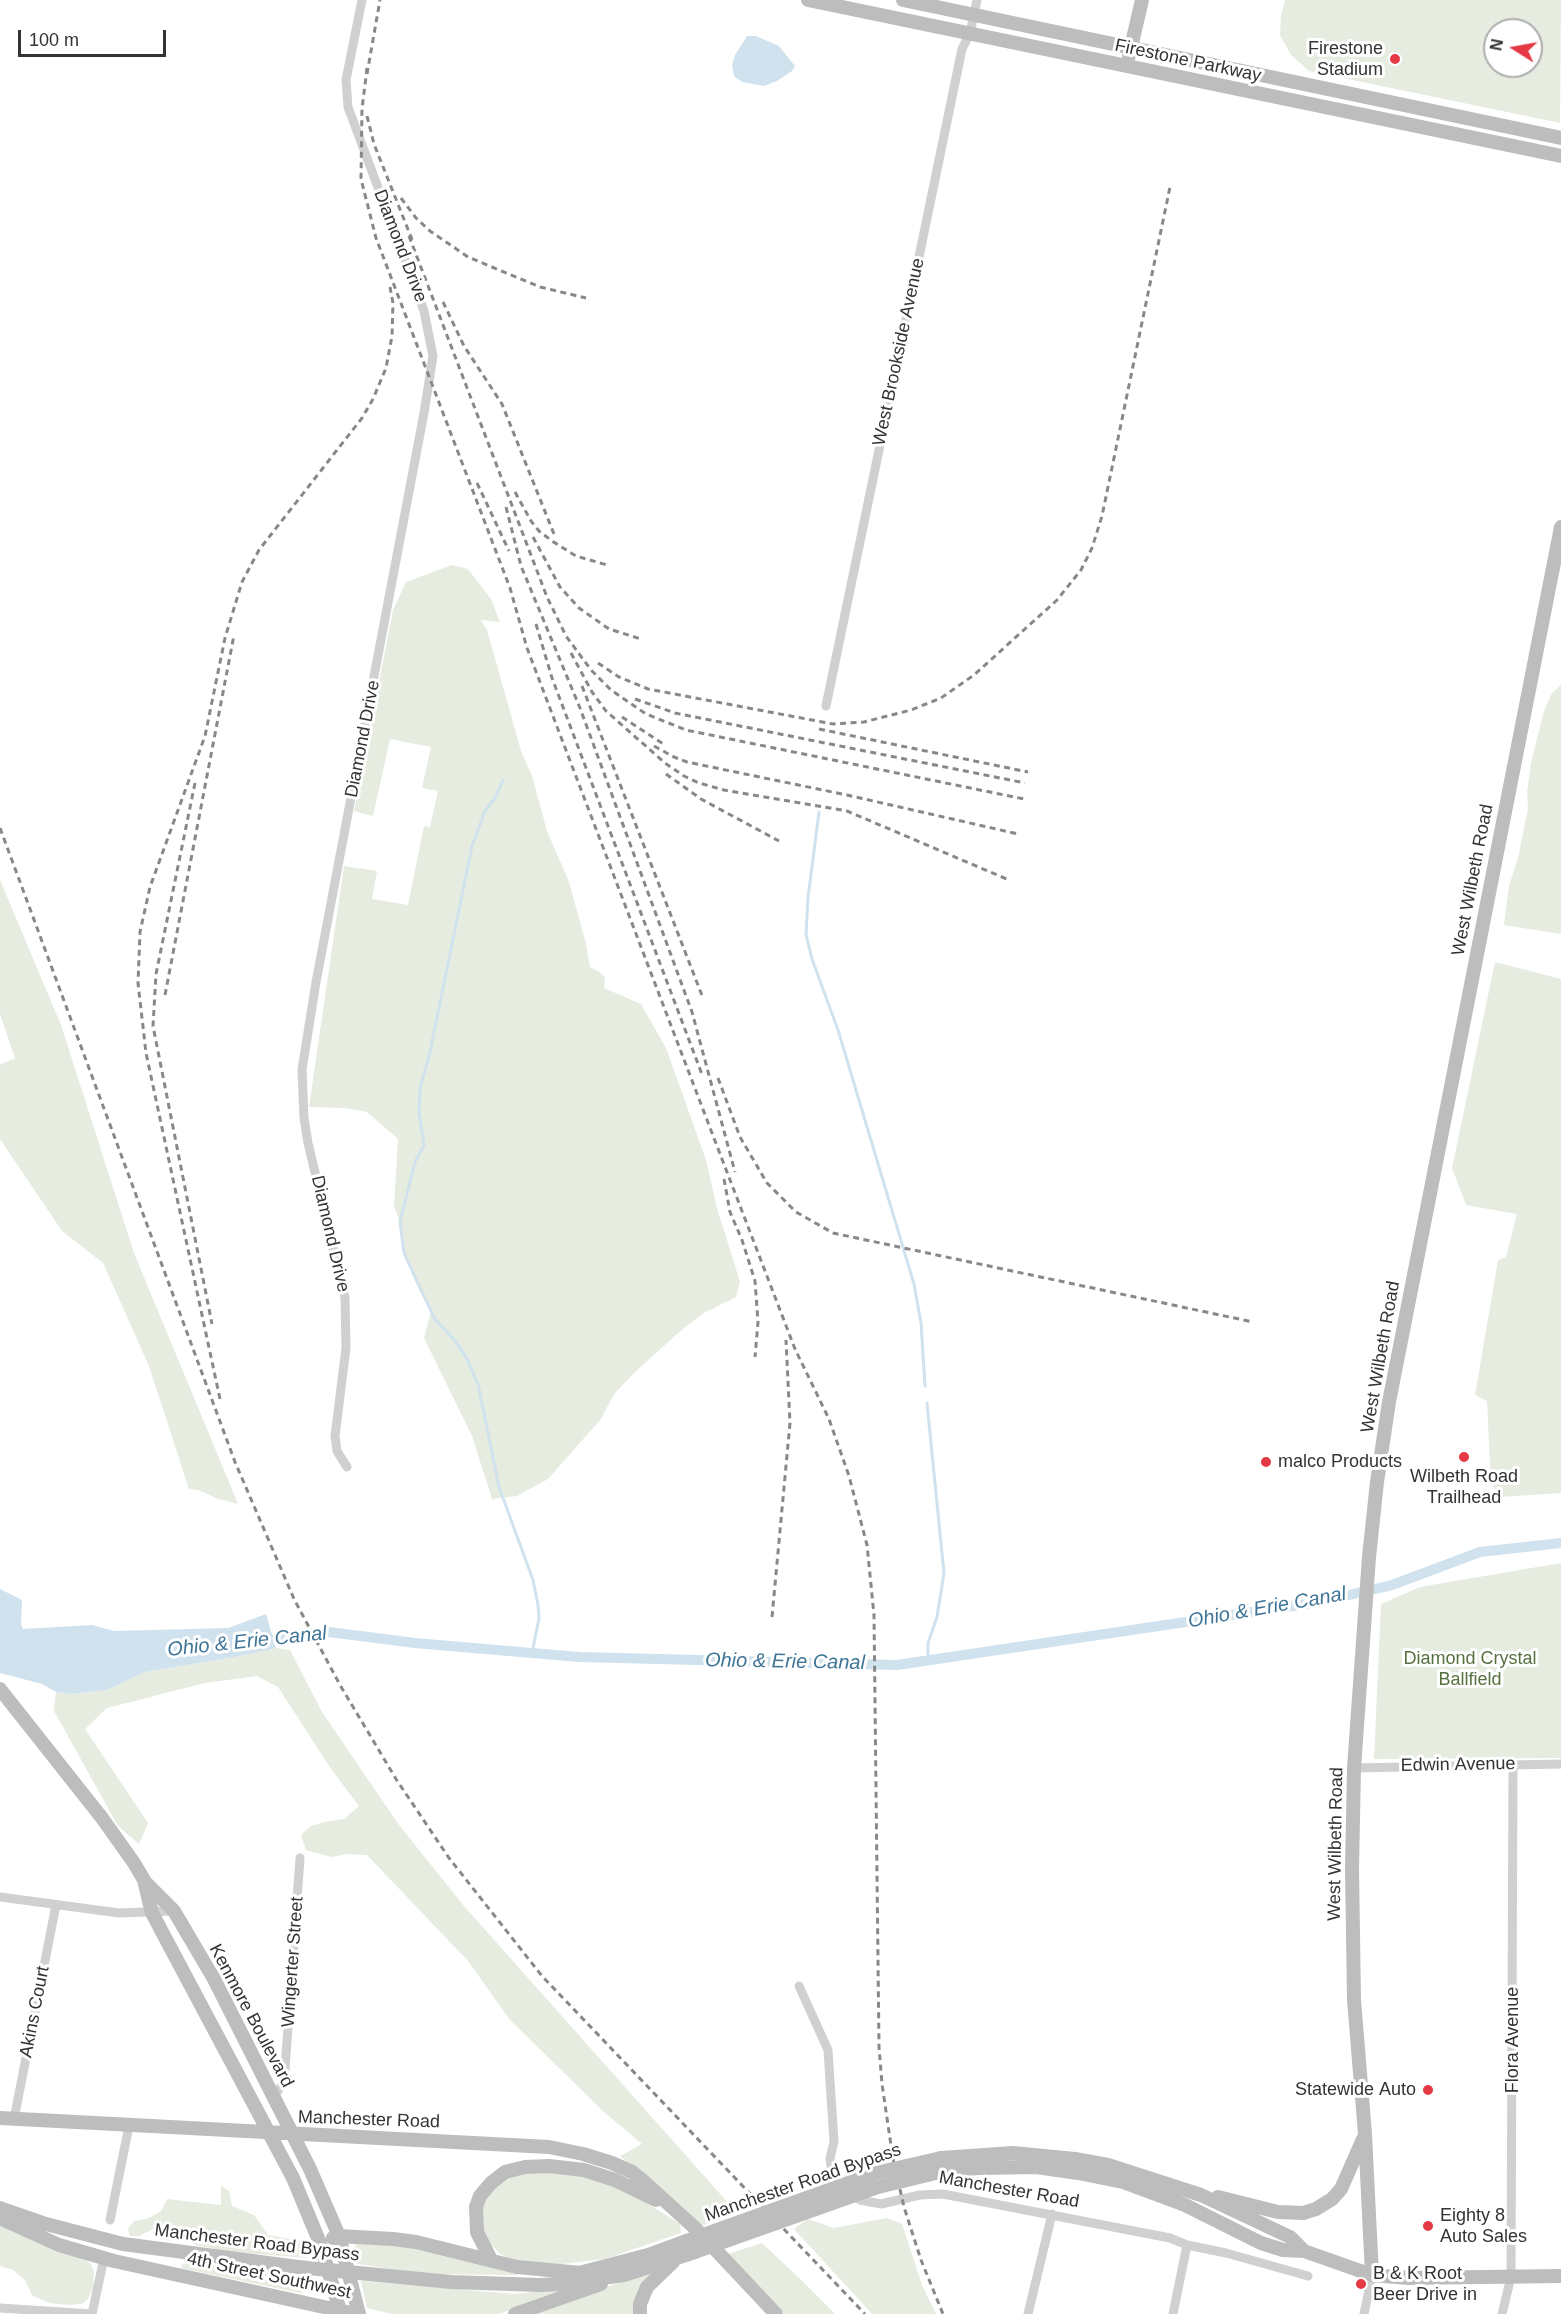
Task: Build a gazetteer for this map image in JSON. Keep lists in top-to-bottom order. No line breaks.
{"streets":{"main road":["Firestone Parkway","West Wilbeth Road","Kenmore Boulevard","Manchester Road","Manchester Road Bypass","4th Street Southwest"],"street":["Diamond Drive","West Brookside Avenue","Edwin Avenue","Wingerter Street","Akins Court","Flora Avenue"]},"crossings":[["Firestone Parkway","West Brookside Avenue"],["West Wilbeth Road","Edwin Avenue"],["West Wilbeth Road","Manchester Road Bypass"],["Edwin Avenue","Flora Avenue"],["Wingerter Street","Kenmore Boulevard"],["Akins Court","Manchester Road"],["Kenmore Boulevard","Manchester Road"],["Kenmore Boulevard","4th Street Southwest"]],"water":["Ohio & Erie Canal"],"parks":["Diamond Crystal Ballfield"],"places":["Firestone Stadium","Wilbeth Road Trailhead","malco Products","Statewide Auto","Eighty 8 Auto Sales","B & K Root Beer Drive in"],"scale_bar":"100 m","north":"left"}
